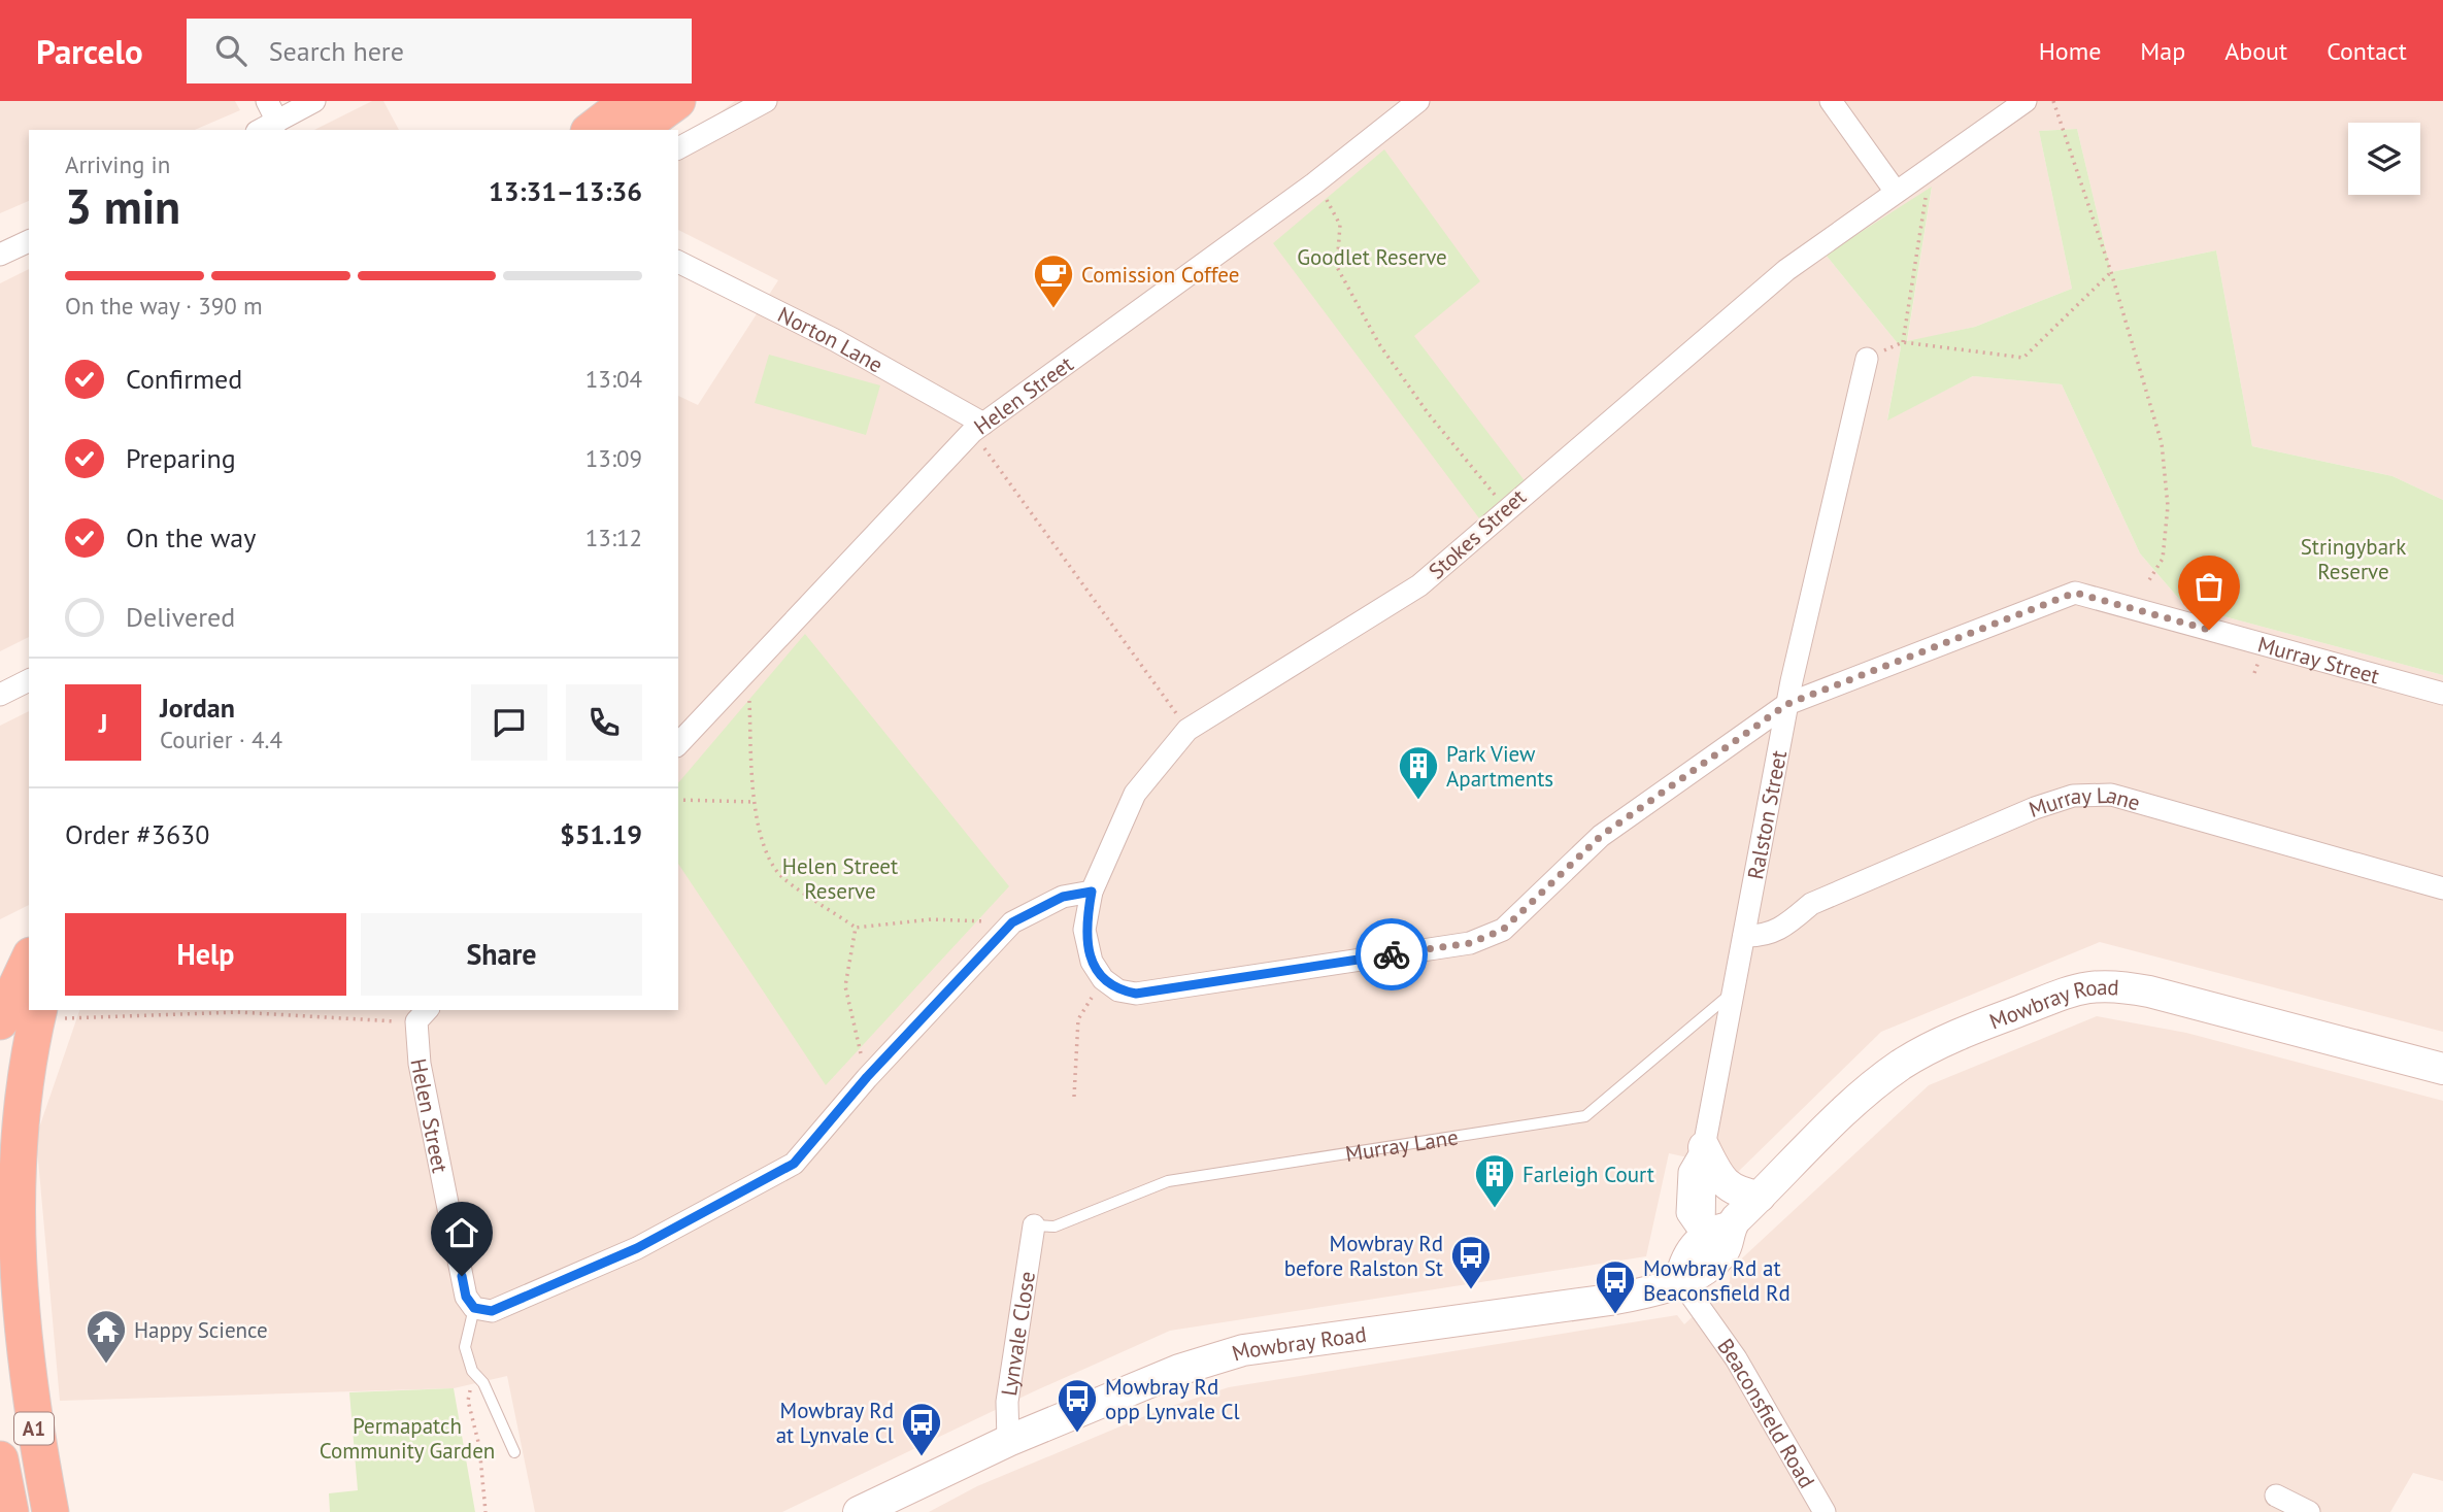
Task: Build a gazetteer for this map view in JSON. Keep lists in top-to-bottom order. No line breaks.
{"streets":{"highway":["A1"],"main road":["Mowbray Road"],"street":["Norton Lane","Helen Street","Stokes Street","Murray Street","Murray Lane","Ralston Street","Lynvale Close","Beaconsfield Road"]},"crossings":[["Norton Lane","Helen Street"],["Murray Street","Ralston Street"],["Murray Lane","Ralston Street"],["Murray Lane","Lynvale Close"],["Ralston Street","Mowbray Road"],["Mowbray Road","Lynvale Close"],["Mowbray Road","Beaconsfield Road"]],"parks":["Goodlet Reserve","Stringybark Reserve","Helen Street Reserve","Permapatch Community Garden"],"places":{"cafe":["Comission Coffee"],"building":["Park View Apartments","Farleigh Court"],"bus stop":["Mowbray Rd before Ralston St","Mowbray Rd at Beaconsfield Rd","Mowbray Rd opp Lynvale Cl","Mowbray Rd at Lynvale Cl"],"temple":["Happy Science"]},"page":{"header":"Parcelo","search":"Search here","nav":["Home","Map","About","Contact"],"heading":["3 min","Arriving in","13:31–13:36"],"panel":["Jordan","Courier · 4.4","Order #3630","$51.19"],"bar":"On the way · 390 m","list":[["Confirmed","13:04"],["Preparing","13:09"],["On the way","13:12"],"Delivered"],"round":"J","buttons":["Help","Share"]}}
